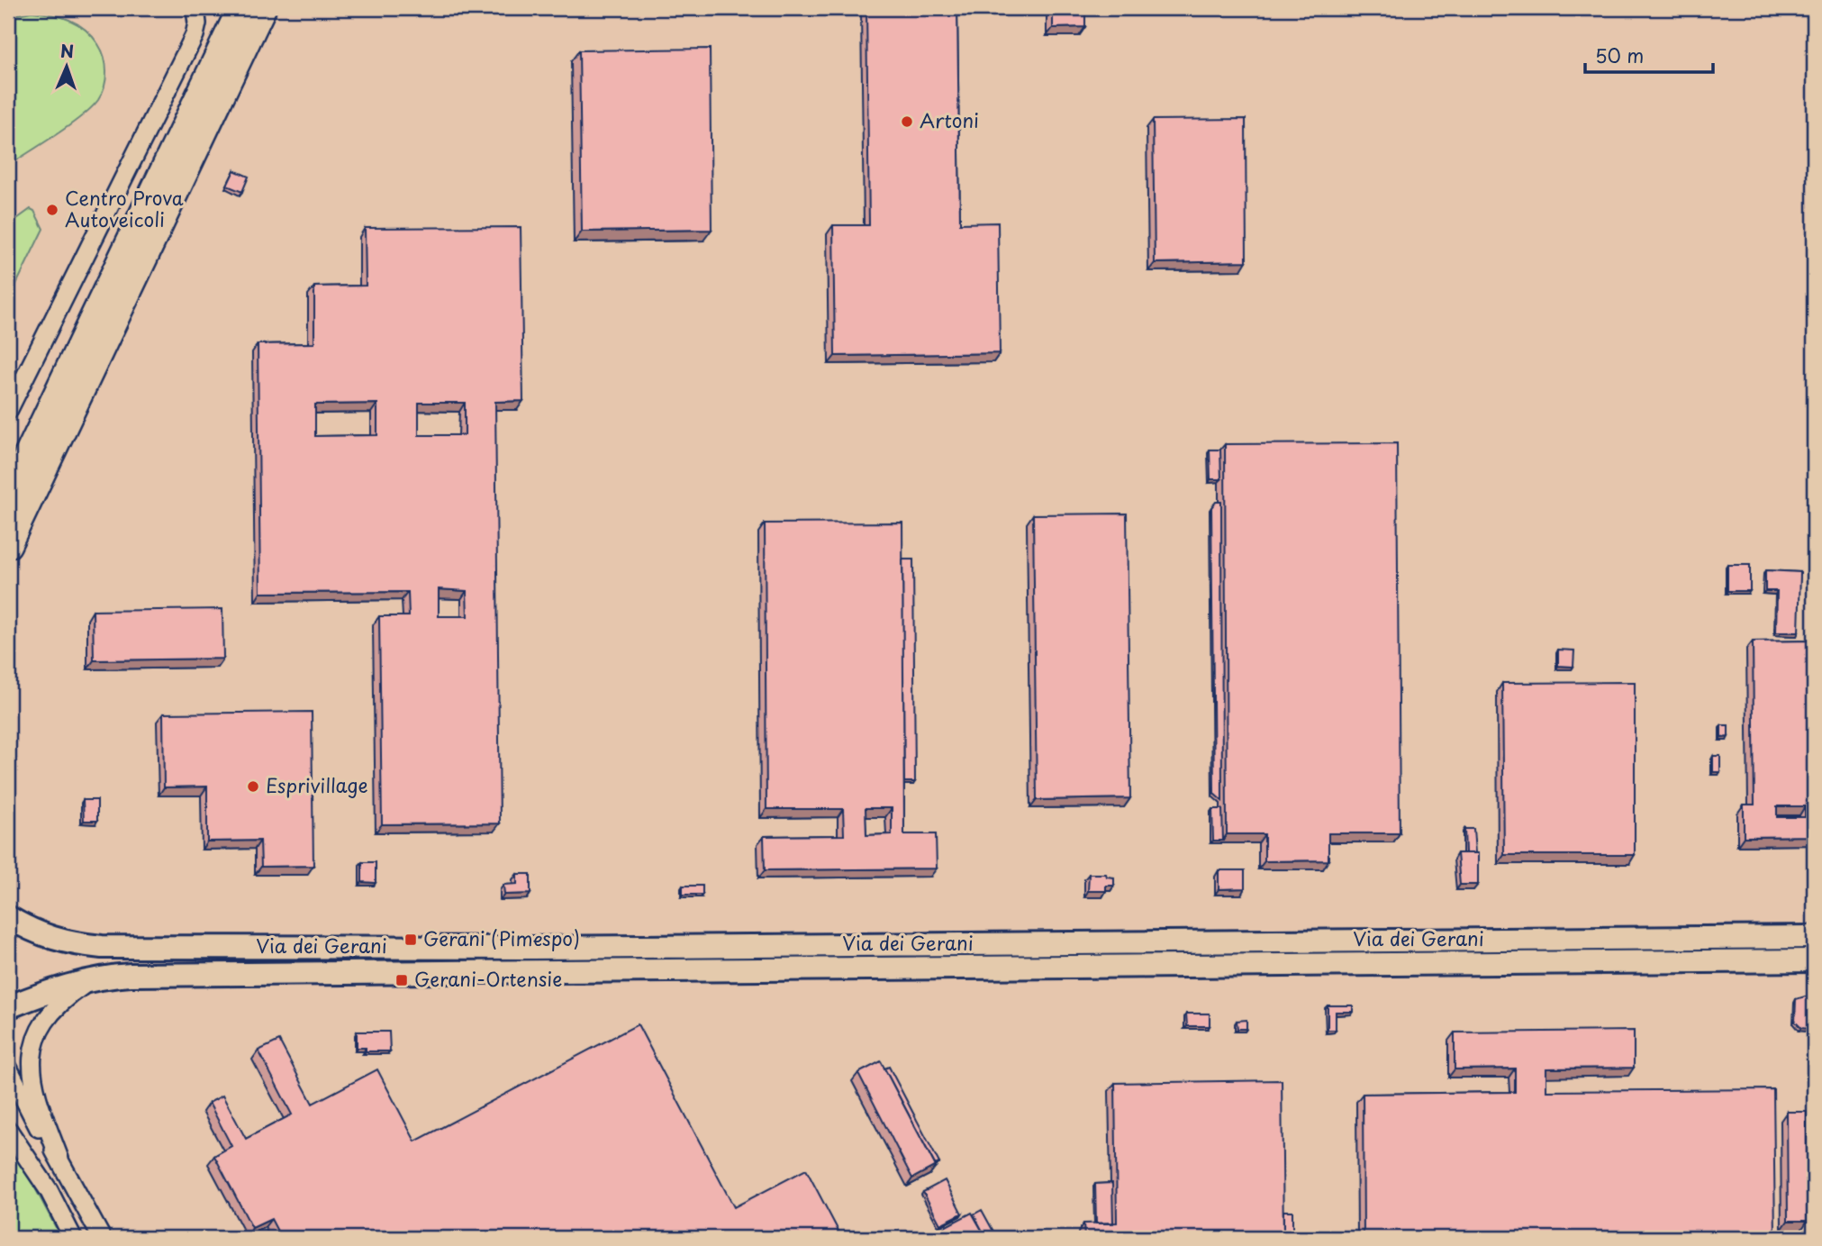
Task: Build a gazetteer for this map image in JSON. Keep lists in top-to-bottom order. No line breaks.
{"streets":{"street":["Via dei Gerani"]},"places":{"other":["Artoni","Centro Prova Autoveicoli","Esprivillage"],"transit":["Gerani (Pimespo)","Gerani-Ortensie"]},"scale_bar":"50 m","north":"top"}
